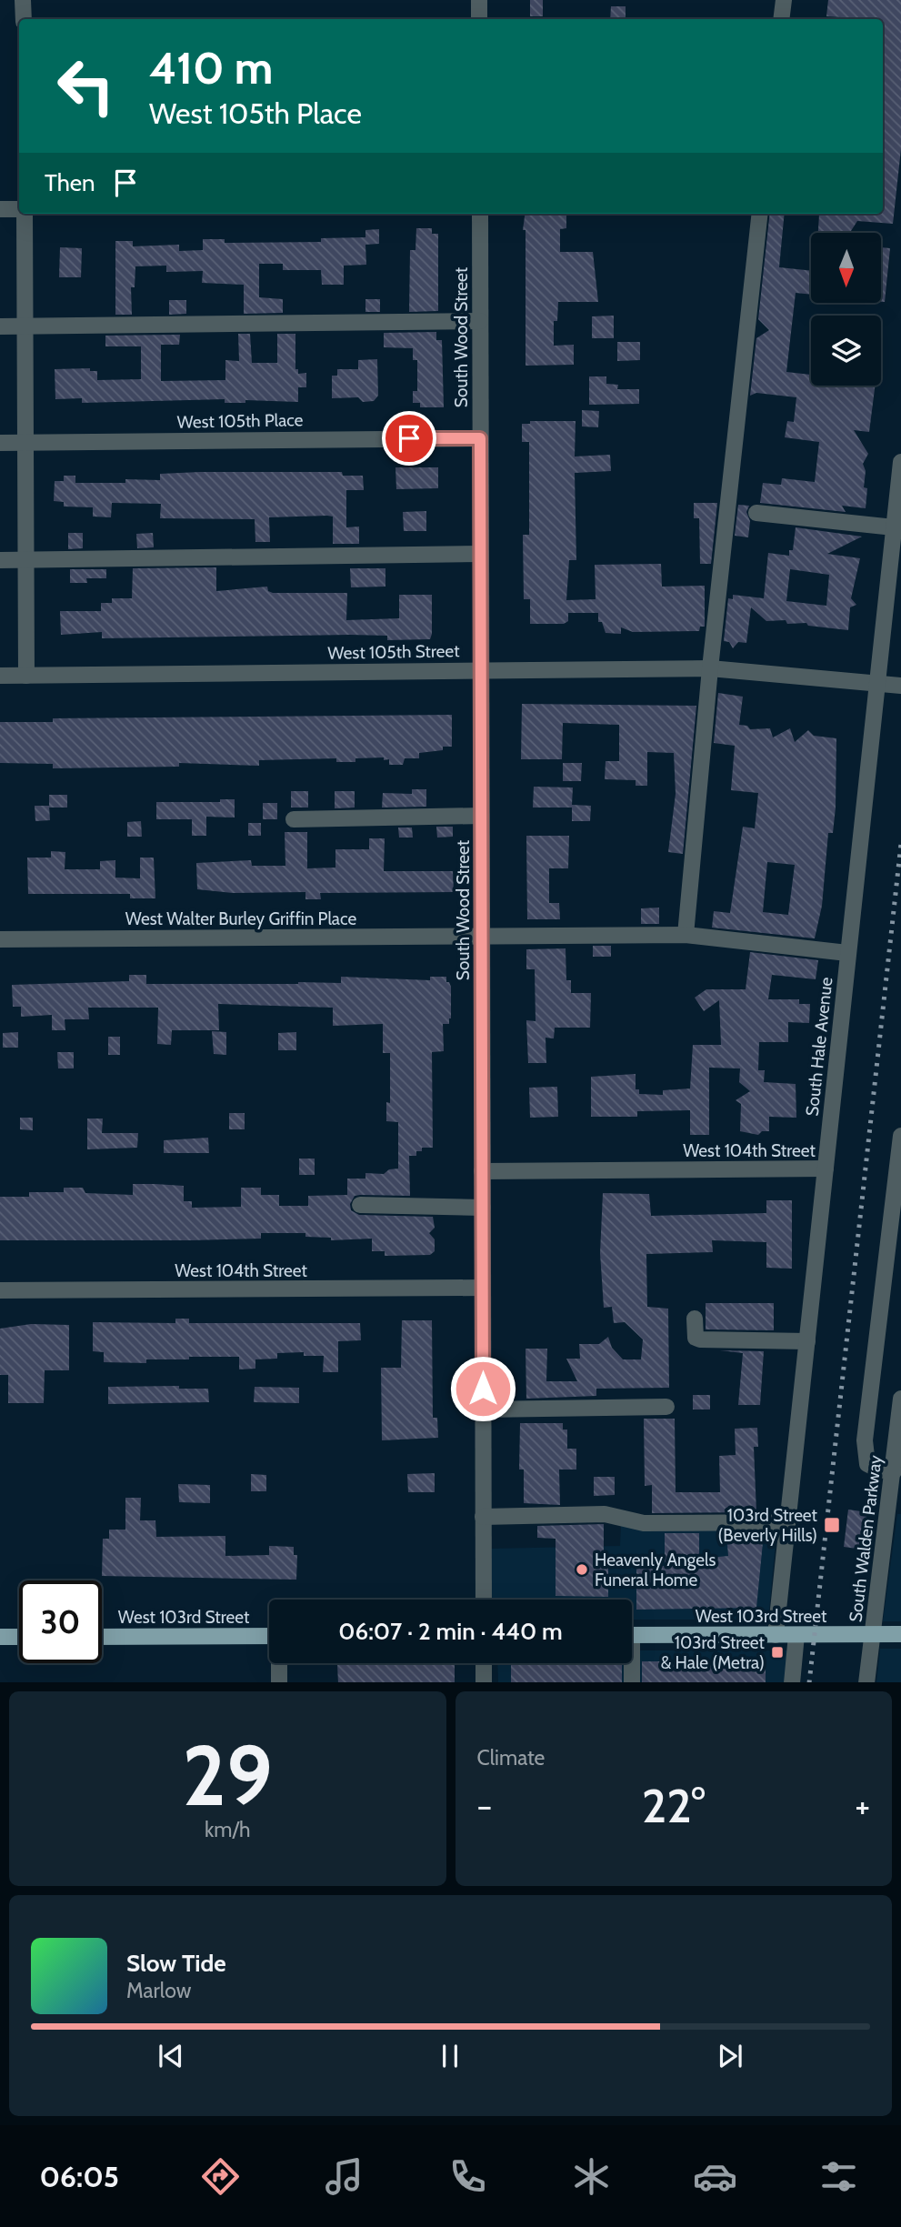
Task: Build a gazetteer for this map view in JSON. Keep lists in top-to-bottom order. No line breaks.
{"streets":{"main road":["West 103rd Street"],"street":["South Wood Street","West 105th Place","West 105th Street","West Walter Burley Griffin Place","South Hale Avenue","West 104th Street","South Walden Parkway"]},"crossings":[["South Wood Street","West 105th Place"],["South Wood Street","West 105th Street"],["South Wood Street","West Walter Burley Griffin Place"],["South Wood Street","West 104th Street"],["West 105th Street","South Hale Avenue"],["West Walter Burley Griffin Place","South Hale Avenue"],["South Hale Avenue","West 104th Street"],["South Hale Avenue","West 103rd Street"],["South Walden Parkway","West 103rd Street"]],"places":{"transit":["103rd Street (Beverly Hills)","103rd Street & Hale (Metra)"],"other":["Heavenly Angels Funeral Home"]},"north":"bottom","page":{"turn":["410 m","West 105th Place"],"then":"Then","limit":"30","trip":"06:07 · 2 min · 440 m","tile":[["29","km/h"],"Climate"],"heat":["−","22°","+"],"song":["Slow Tide","Marlow"],"tabs":"06:05"}}
